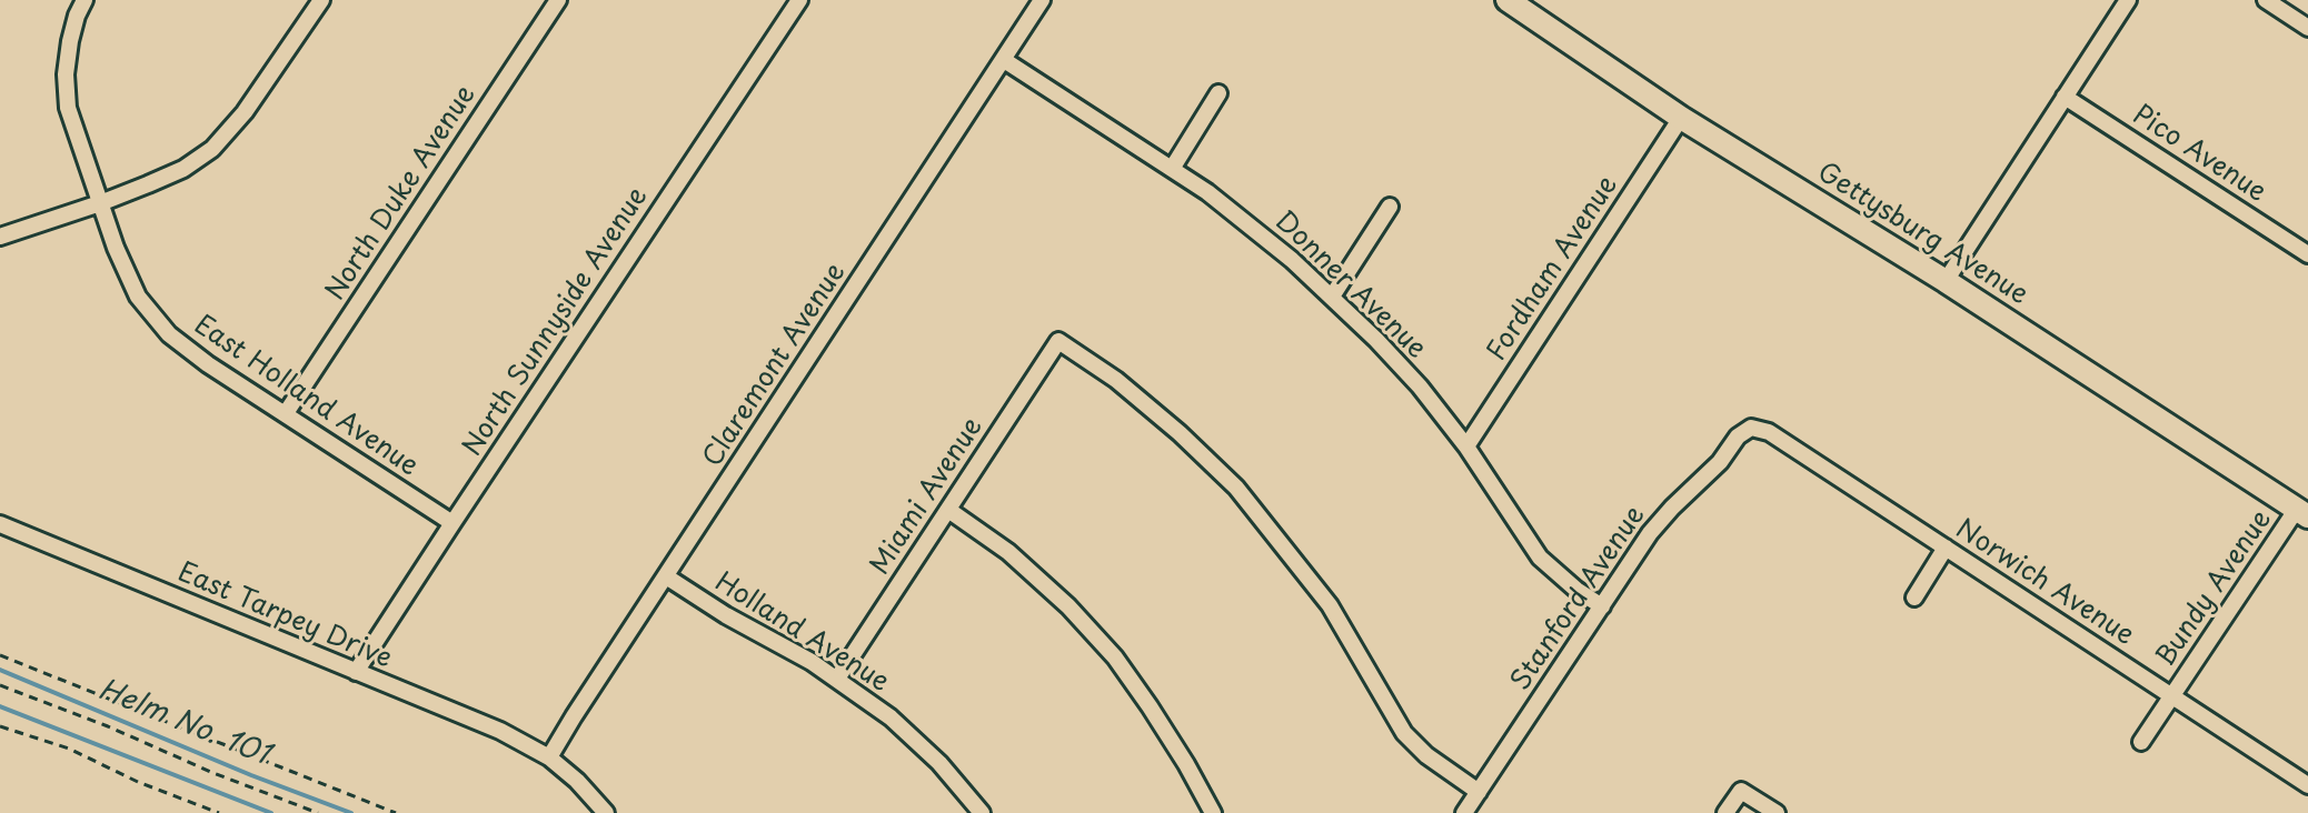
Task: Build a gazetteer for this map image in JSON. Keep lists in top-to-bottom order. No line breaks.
{"streets":{"street":["Pico Avenue","North Duke Avenue","Gettysburg Avenue","Fordham Avenue","Donner Avenue","North Sunnyside Avenue","Claremont Avenue","East Holland Avenue","Miami Avenue","Norwich Avenue","Bundy Avenue","Stanford Avenue","East Tarpey Drive","Holland Avenue"]},"crossings":[["North Duke Avenue","East Holland Avenue"],["Gettysburg Avenue","Fordham Avenue"],["Gettysburg Avenue","Bundy Avenue"],["Fordham Avenue","Donner Avenue"],["Donner Avenue","Claremont Avenue"],["Donner Avenue","Stanford Avenue"],["North Sunnyside Avenue","East Holland Avenue"],["North Sunnyside Avenue","East Tarpey Drive"],["Claremont Avenue","East Tarpey Drive"],["Claremont Avenue","Holland Avenue"],["Miami Avenue","Stanford Avenue"],["Miami Avenue","Holland Avenue"],["Norwich Avenue","Bundy Avenue"],["Norwich Avenue","Stanford Avenue"]],"water":["Helm No. 101"]}
